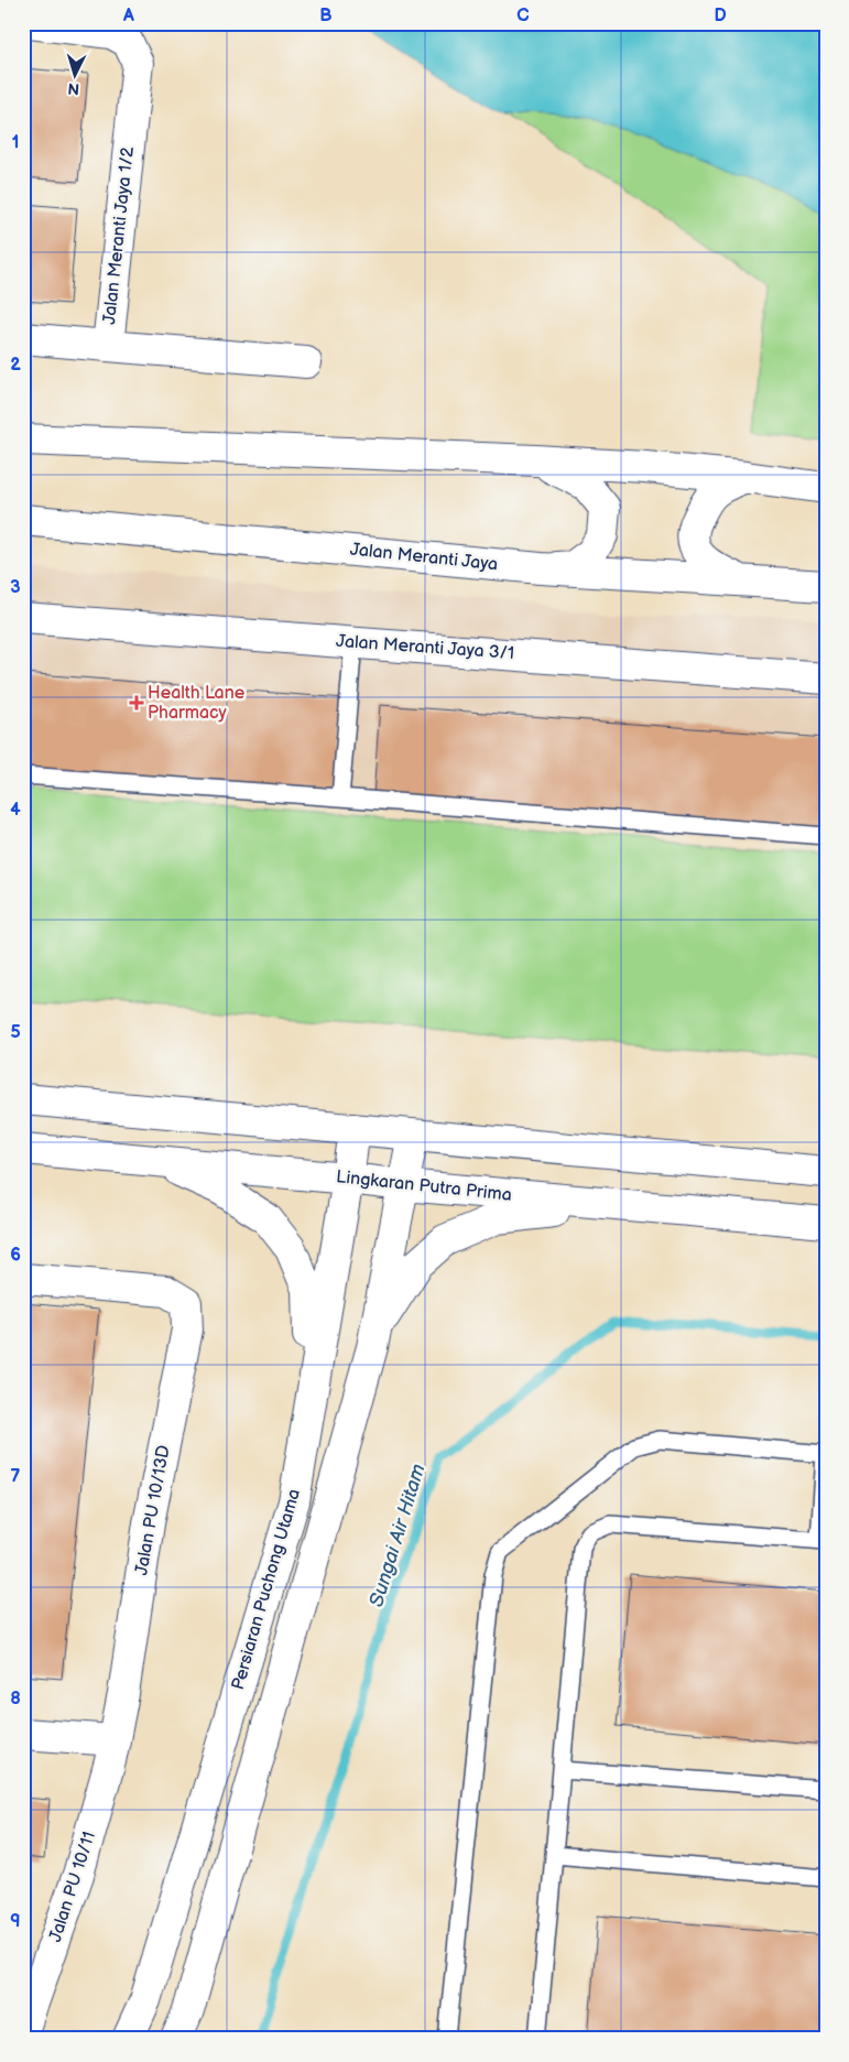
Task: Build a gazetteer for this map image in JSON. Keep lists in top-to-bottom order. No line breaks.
{"streets":{"street":["Jalan Meranti Jaya 1/2","Jalan Meranti Jaya","Jalan Meranti Jaya 3/1","Lingkaran Putra Prima","Jalan PU 10/13D","Persiaran Puchong Utama","Jalan PU 10/11"]},"crossings":[["Lingkaran Putra Prima","Persiaran Puchong Utama"],["Jalan PU 10/13D","Jalan PU 10/11"]],"water":["Sungai Air Hitam"],"places":{"health":["Health Lane Pharmacy"]},"north":"bottom","grid":{"columns":["A","B","C","D"],"rows":["1","2","3","4","5","6","7","8","9"]}}
